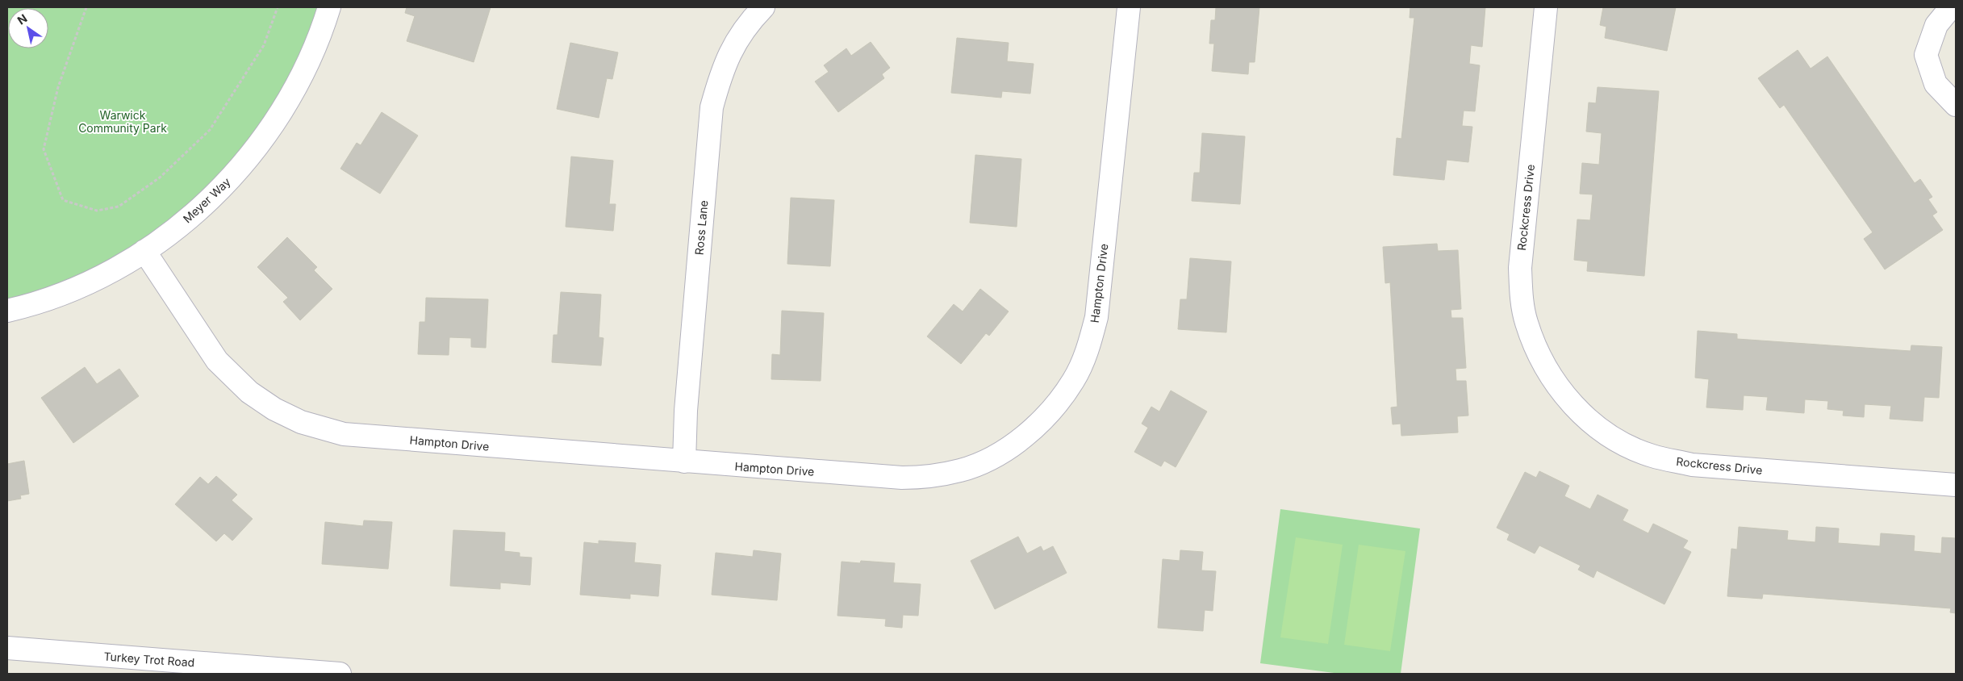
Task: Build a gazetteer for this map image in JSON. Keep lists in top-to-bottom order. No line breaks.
{"streets":{"street":["Meyer Way","Rockcress Drive","Ross Lane","Hampton Drive","Turkey Trot Road"]},"crossings":[["Meyer Way","Hampton Drive"],["Ross Lane","Hampton Drive"]],"parks":["Warwick Community Park"],"north":"top left"}
